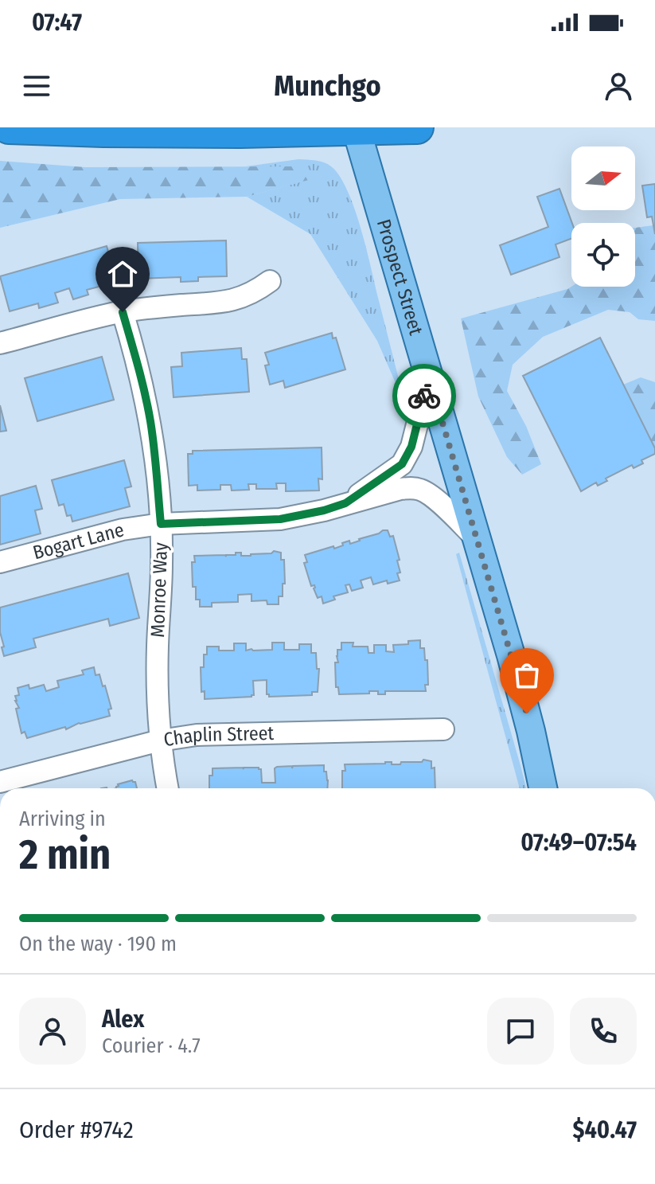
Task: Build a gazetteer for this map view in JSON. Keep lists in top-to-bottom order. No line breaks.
{"streets":{"main road":["Prospect Street"],"street":["Bogart Lane","Monroe Way","Chaplin Street"]},"crossings":[["Prospect Street","Bogart Lane"],["Bogart Lane","Monroe Way"],["Monroe Way","Chaplin Street"]],"north":"right","page":{"status":"07:47","header":"Munchgo","heading":["2 min","Arriving in","07:49–07:54"],"panel":["Alex","Courier · 4.7","Order #9742","$40.47"],"bar":"On the way · 190 m"}}
